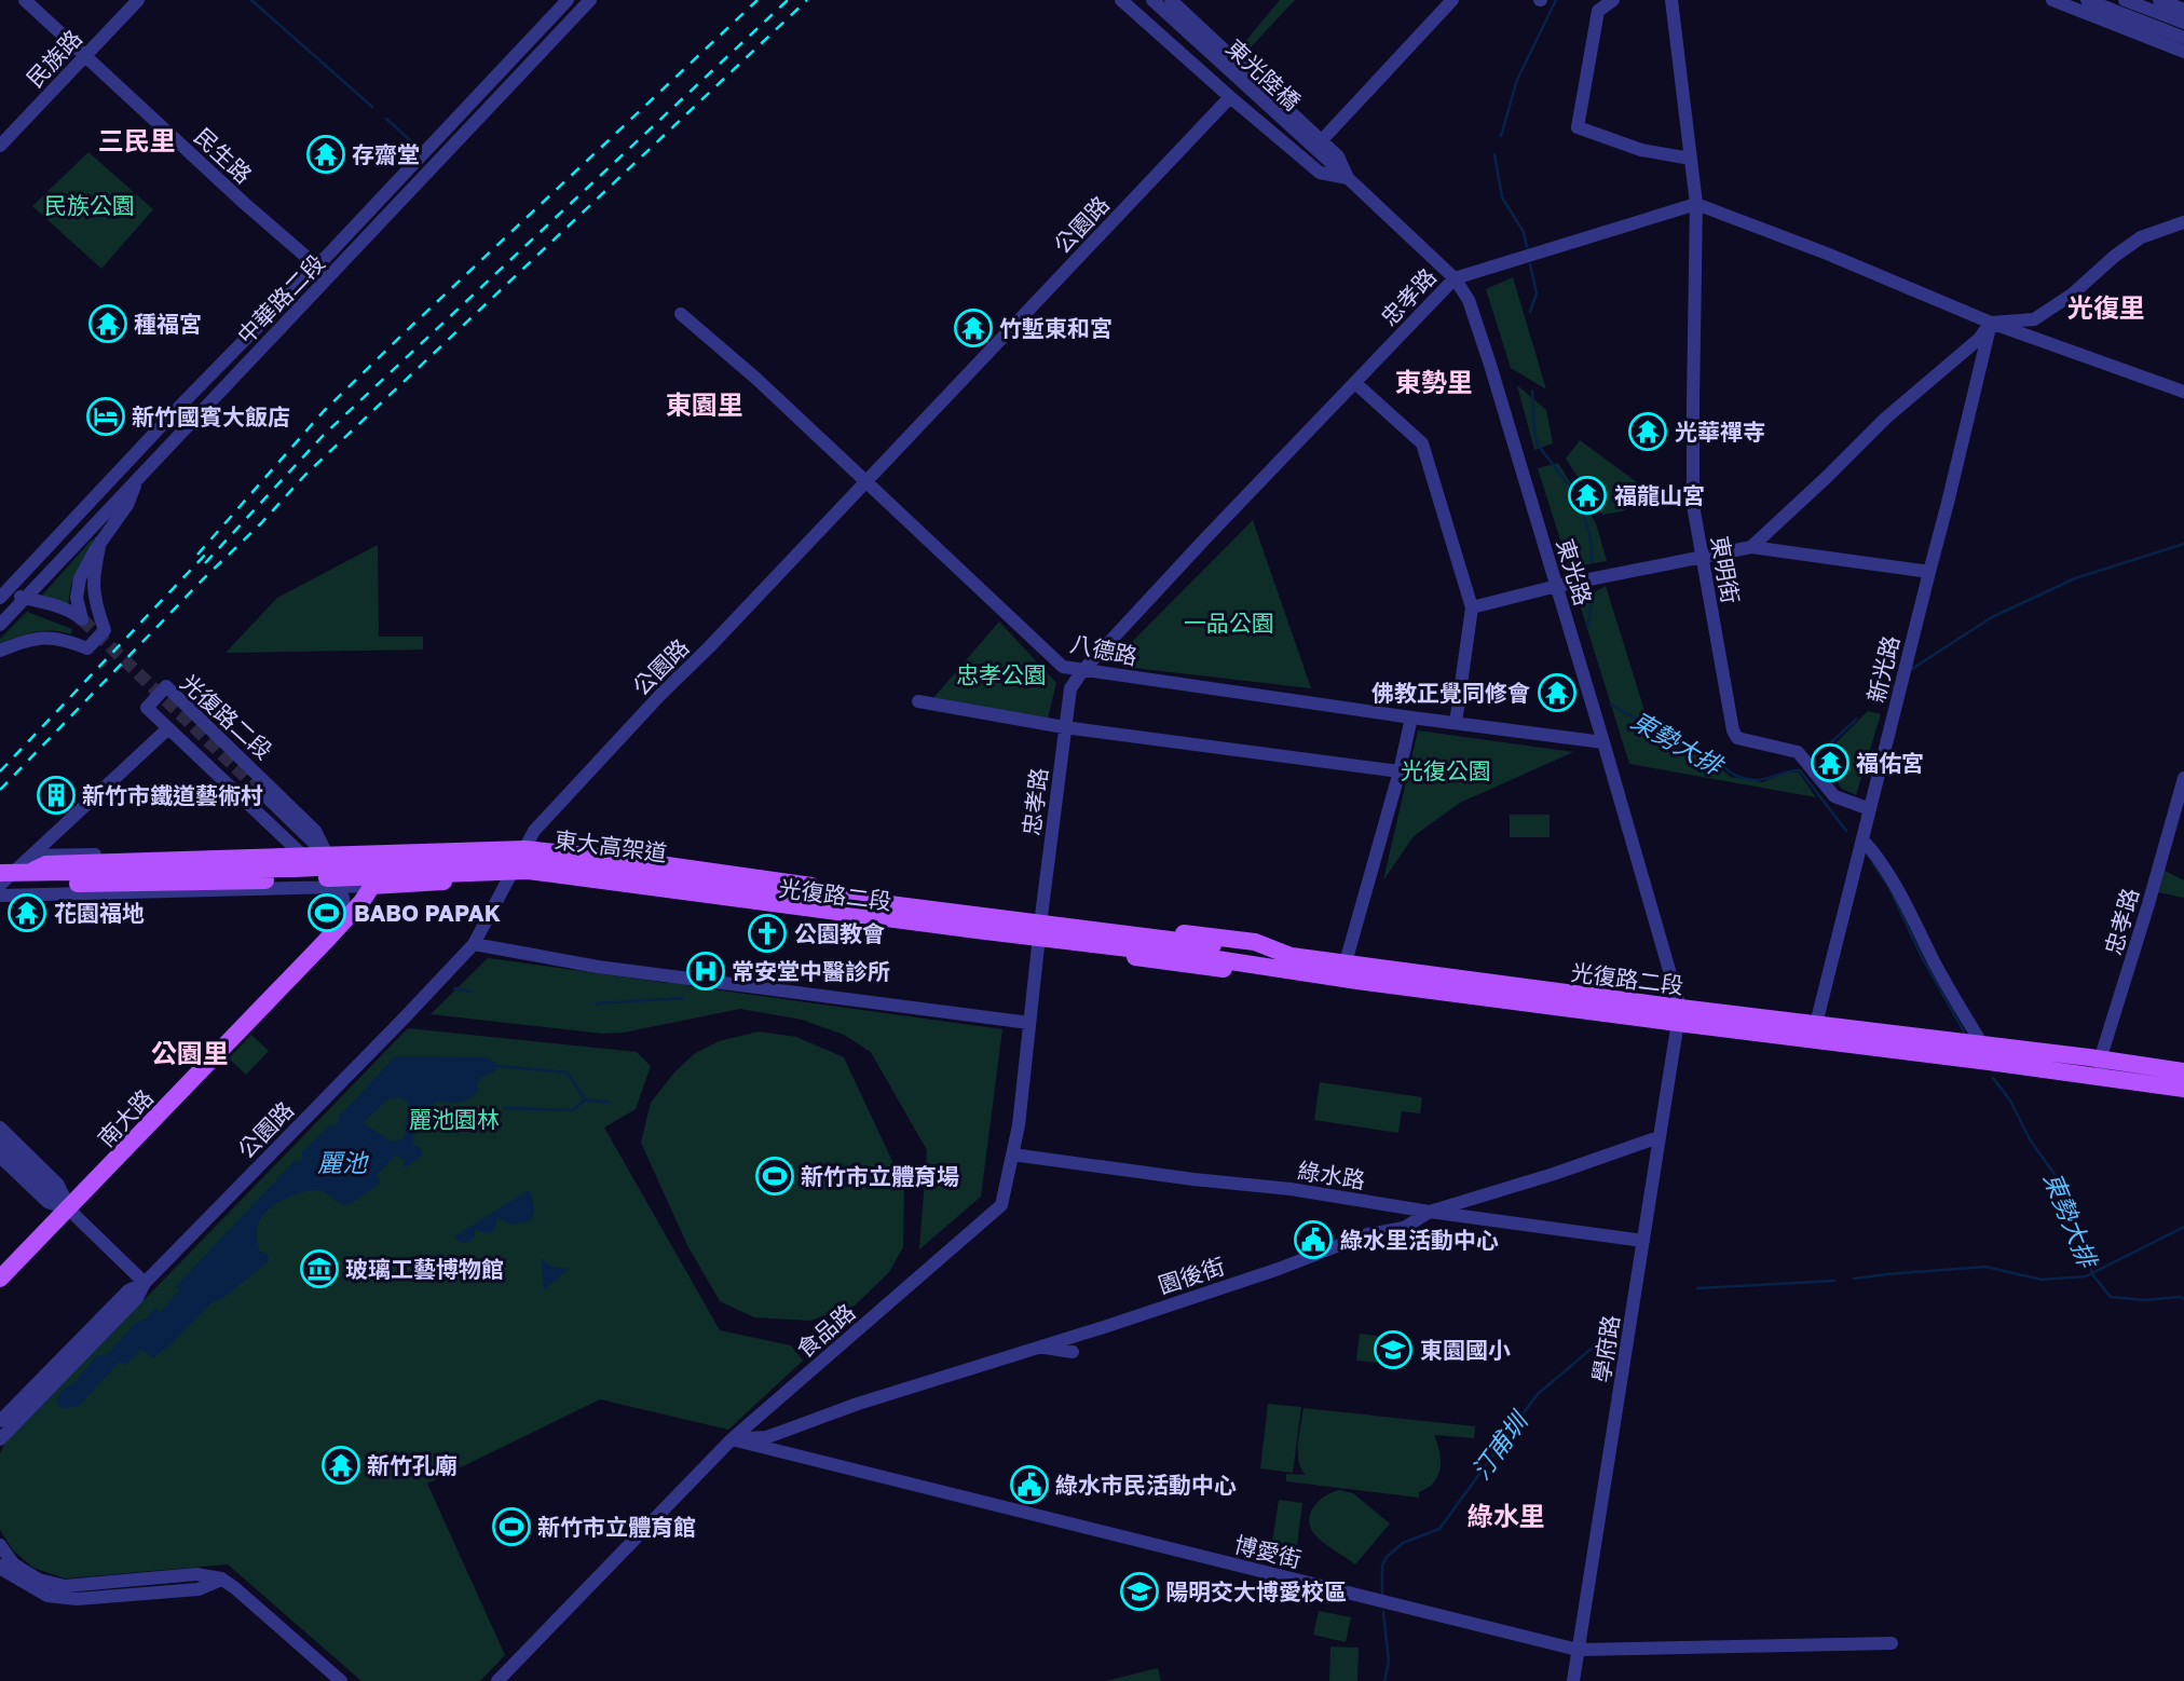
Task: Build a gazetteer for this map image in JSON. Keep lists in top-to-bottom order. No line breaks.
{"streets":{"main road":["光復路二段","東大高架道","南大路"],"street":["民族路","東光陸橋","民生路","公園路","忠孝路","中華路二段","東明街","東光路","八德路","新光路","綠水路","園後街","食品路","學府路","博愛街"]},"crossings":[["民族路","民生路"],["東光陸橋","東光路"],["民生路","中華路二段"],["公園路","東光路"],["公園路","八德路"],["公園路","光復路二段"],["忠孝路","東明街"],["忠孝路","東光路"],["忠孝路","八德路"],["忠孝路","光復路二段"],["忠孝路","食品路"],["東明街","新光路"],["東光路","八德路"],["東光路","光復路二段"],["東光路","學府路"],["新光路","光復路二段"],["光復路二段","東大高架道"],["光復路二段","南大路"],["光復路二段","食品路"],["光復路二段","學府路"],["綠水路","園後街"],["綠水路","食品路"],["綠水路","學府路"],["園後街","食品路"],["園後街","學府路"],["園後街","博愛街"],["食品路","博愛街"],["學府路","博愛街"]],"districts":["三民里","光復里","東勢里","東園里","公園里","綠水里"],"water":["東勢大排","麗池","汀甫圳"],"parks":["民族公園","一品公園","忠孝公園","光復公園","麗池園林"],"places":{"temple":["存齋堂","種福宮","竹塹東和宮","光華禪寺","福龍山宮","佛教正覺同修會","福佑宮","花園福地","新竹孔廟"],"hotel":["新竹國賓大飯店"],"building":["新竹市鐵道藝術村"],"sports":["BABO PAPAK","新竹市立體育場","新竹市立體育館"],"church":["公園教會"],"hospital":["常安堂中醫診所"],"public building":["綠水里活動中心","綠水市民活動中心"],"museum":["玻璃工藝博物館"],"school or university":["東園國小","陽明交大博愛校區"]}}
